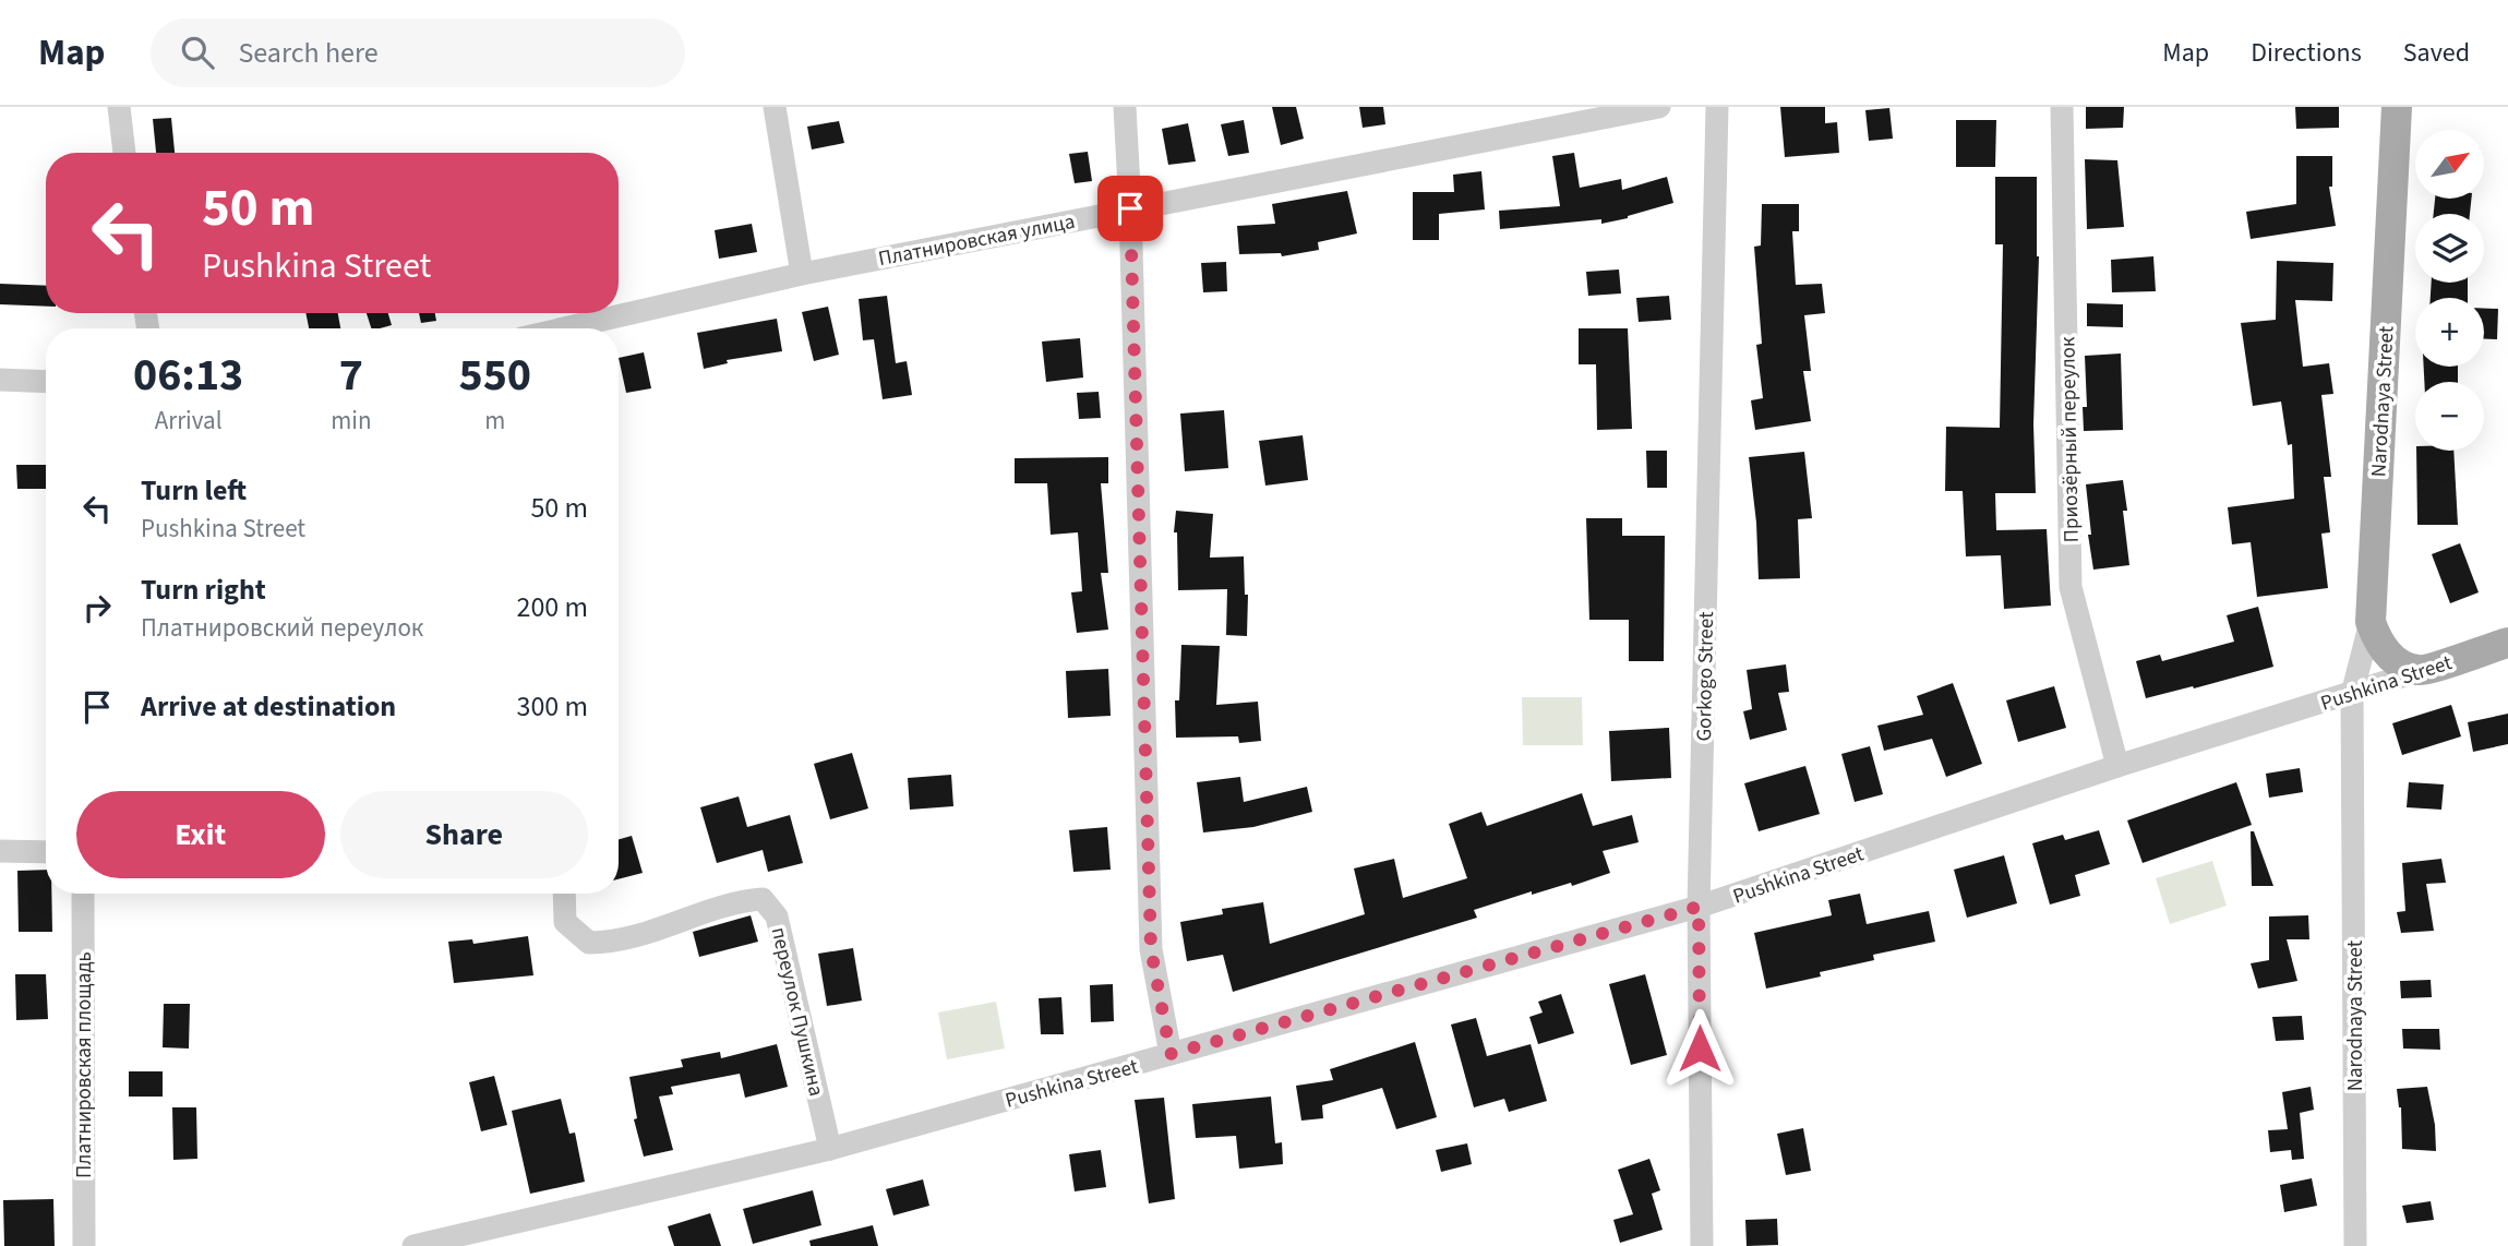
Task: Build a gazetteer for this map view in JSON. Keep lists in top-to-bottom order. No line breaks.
{"streets":{"main road":["Narodnaya Street","Pushkina Street"],"street":["Платнировская улица","Приозёрный переулок","Gorkogo Street","переулок Пушкина","Платнировская площадь"]},"crossings":[["Narodnaya Street","Pushkina Street"],["Приозёрный переулок","Pushkina Street"],["Gorkogo Street","Pushkina Street"],["Pushkina Street","переулок Пушкина"]],"north":"top right","page":{"header":"Map","search":"Search here","nav":["Map","Directions","Saved"],"map_buttons":["+","−"],"turn":["50 m","Pushkina Street"],"eta":["06:13","Arrival","7","min","550","m"],"list":[{"name":"Turn left","note":"Pushkina Street","value":"50 m"},{"name":"Turn right","note":"Платнировский переулок","value":"200 m"},{"name":"Arrive at destination","value":"300 m"}],"buttons":["Exit","Share"]}}
